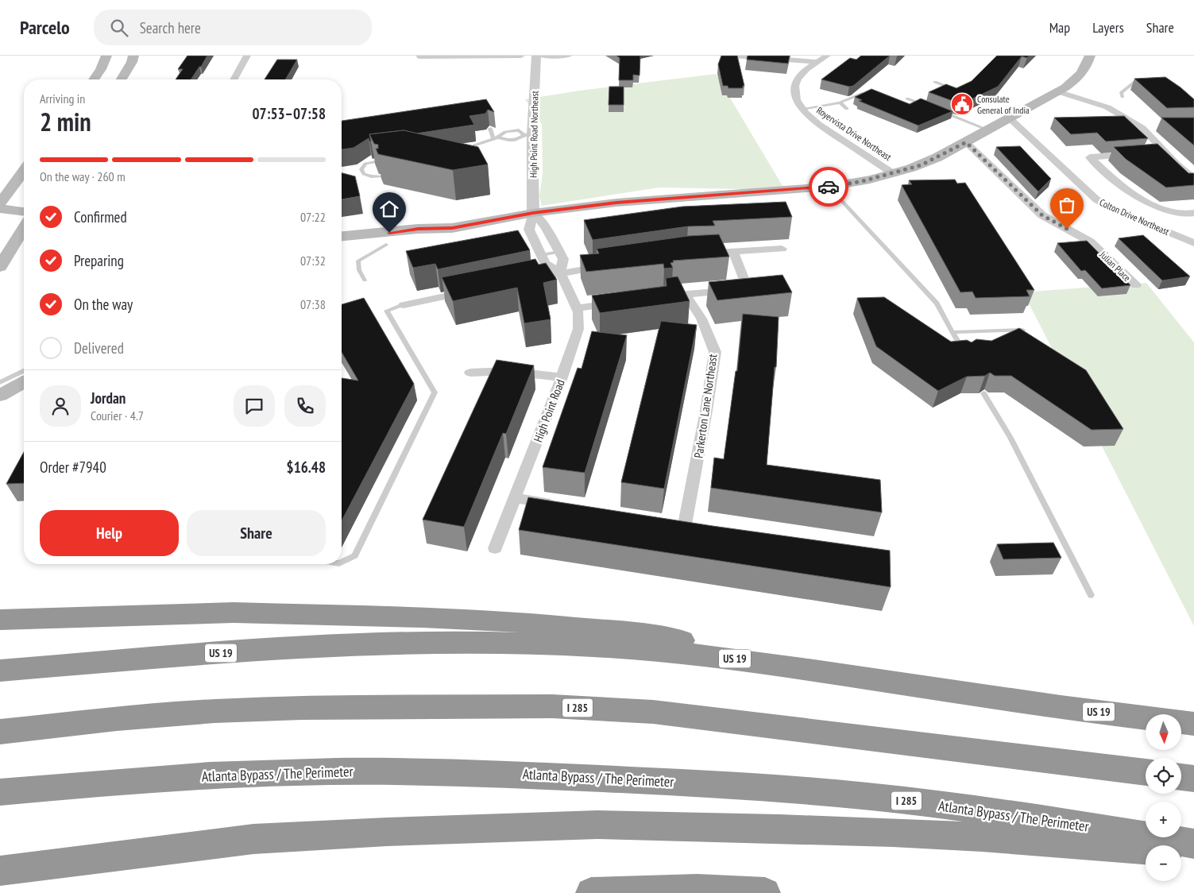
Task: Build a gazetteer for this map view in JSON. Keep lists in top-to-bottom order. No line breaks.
{"streets":{"highway":["US 19","I 285","Atlanta Bypass / The Perimeter"],"street":["Royervista Drive Northeast","High Point Road Northeast","Colton Drive Northeast","Julian Place","Parkerton Lane Northeast","High Point Road"]},"crossings":[["High Point Road Northeast","High Point Road"]],"places":{"public building":["Consulate General of India"]},"north":"bottom","page":{"header":"Parcelo","search":"Search here","nav":["Map","Layers","Share"],"heading":["2 min","Arriving in","07:53–07:58"],"panel":["Jordan","Courier · 4.7","Order #7940","$16.48"],"bar":"On the way · 260 m","list":[["Confirmed","07:22"],["Preparing","07:32"],["On the way","07:38"],"Delivered"],"buttons":["Help","Share"],"map_buttons":["+","−"]}}
